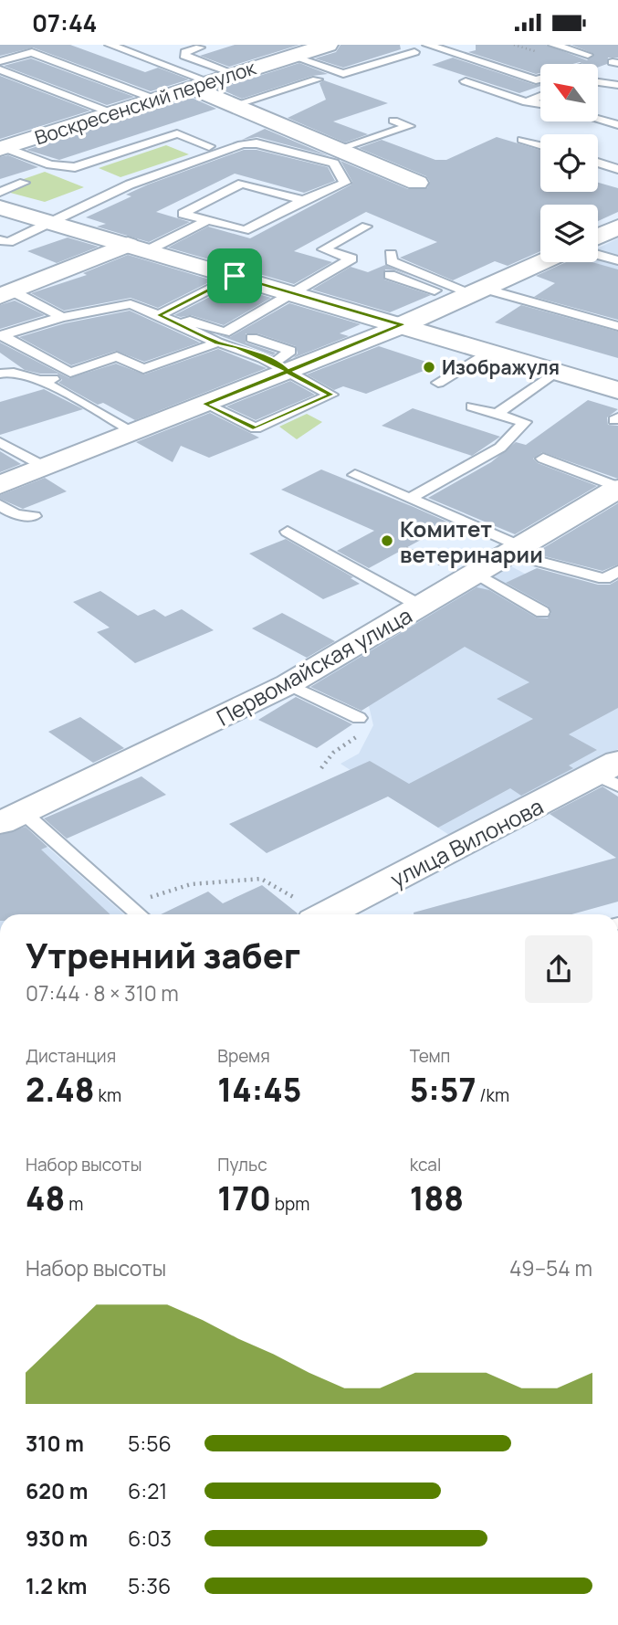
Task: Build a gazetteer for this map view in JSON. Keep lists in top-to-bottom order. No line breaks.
{"streets":{"street":["Воскресенский переулок","Первомайская улица","улица Вилонова"]},"places":["Изображуля","Комитет ветеринарии"],"north":"top left","page":{"status":"07:44","heading":["Утренний забег","07:44 · 8 × 310 m"],"stats":[["Дистанция","2.48 km"],["Время","14:45"],["Темп","5:57 /km"],["Набор высоты","48 m"],["Пульс","170 bpm"],["kcal","188"]],"chart":["Набор высоты","49–54 m"],"list":[{"name":"310 m","note":"5:56"},{"name":"620 m","note":"6:21"},{"name":"930 m","note":"6:03"},{"name":"1.2 km","note":"5:36"}]}}
